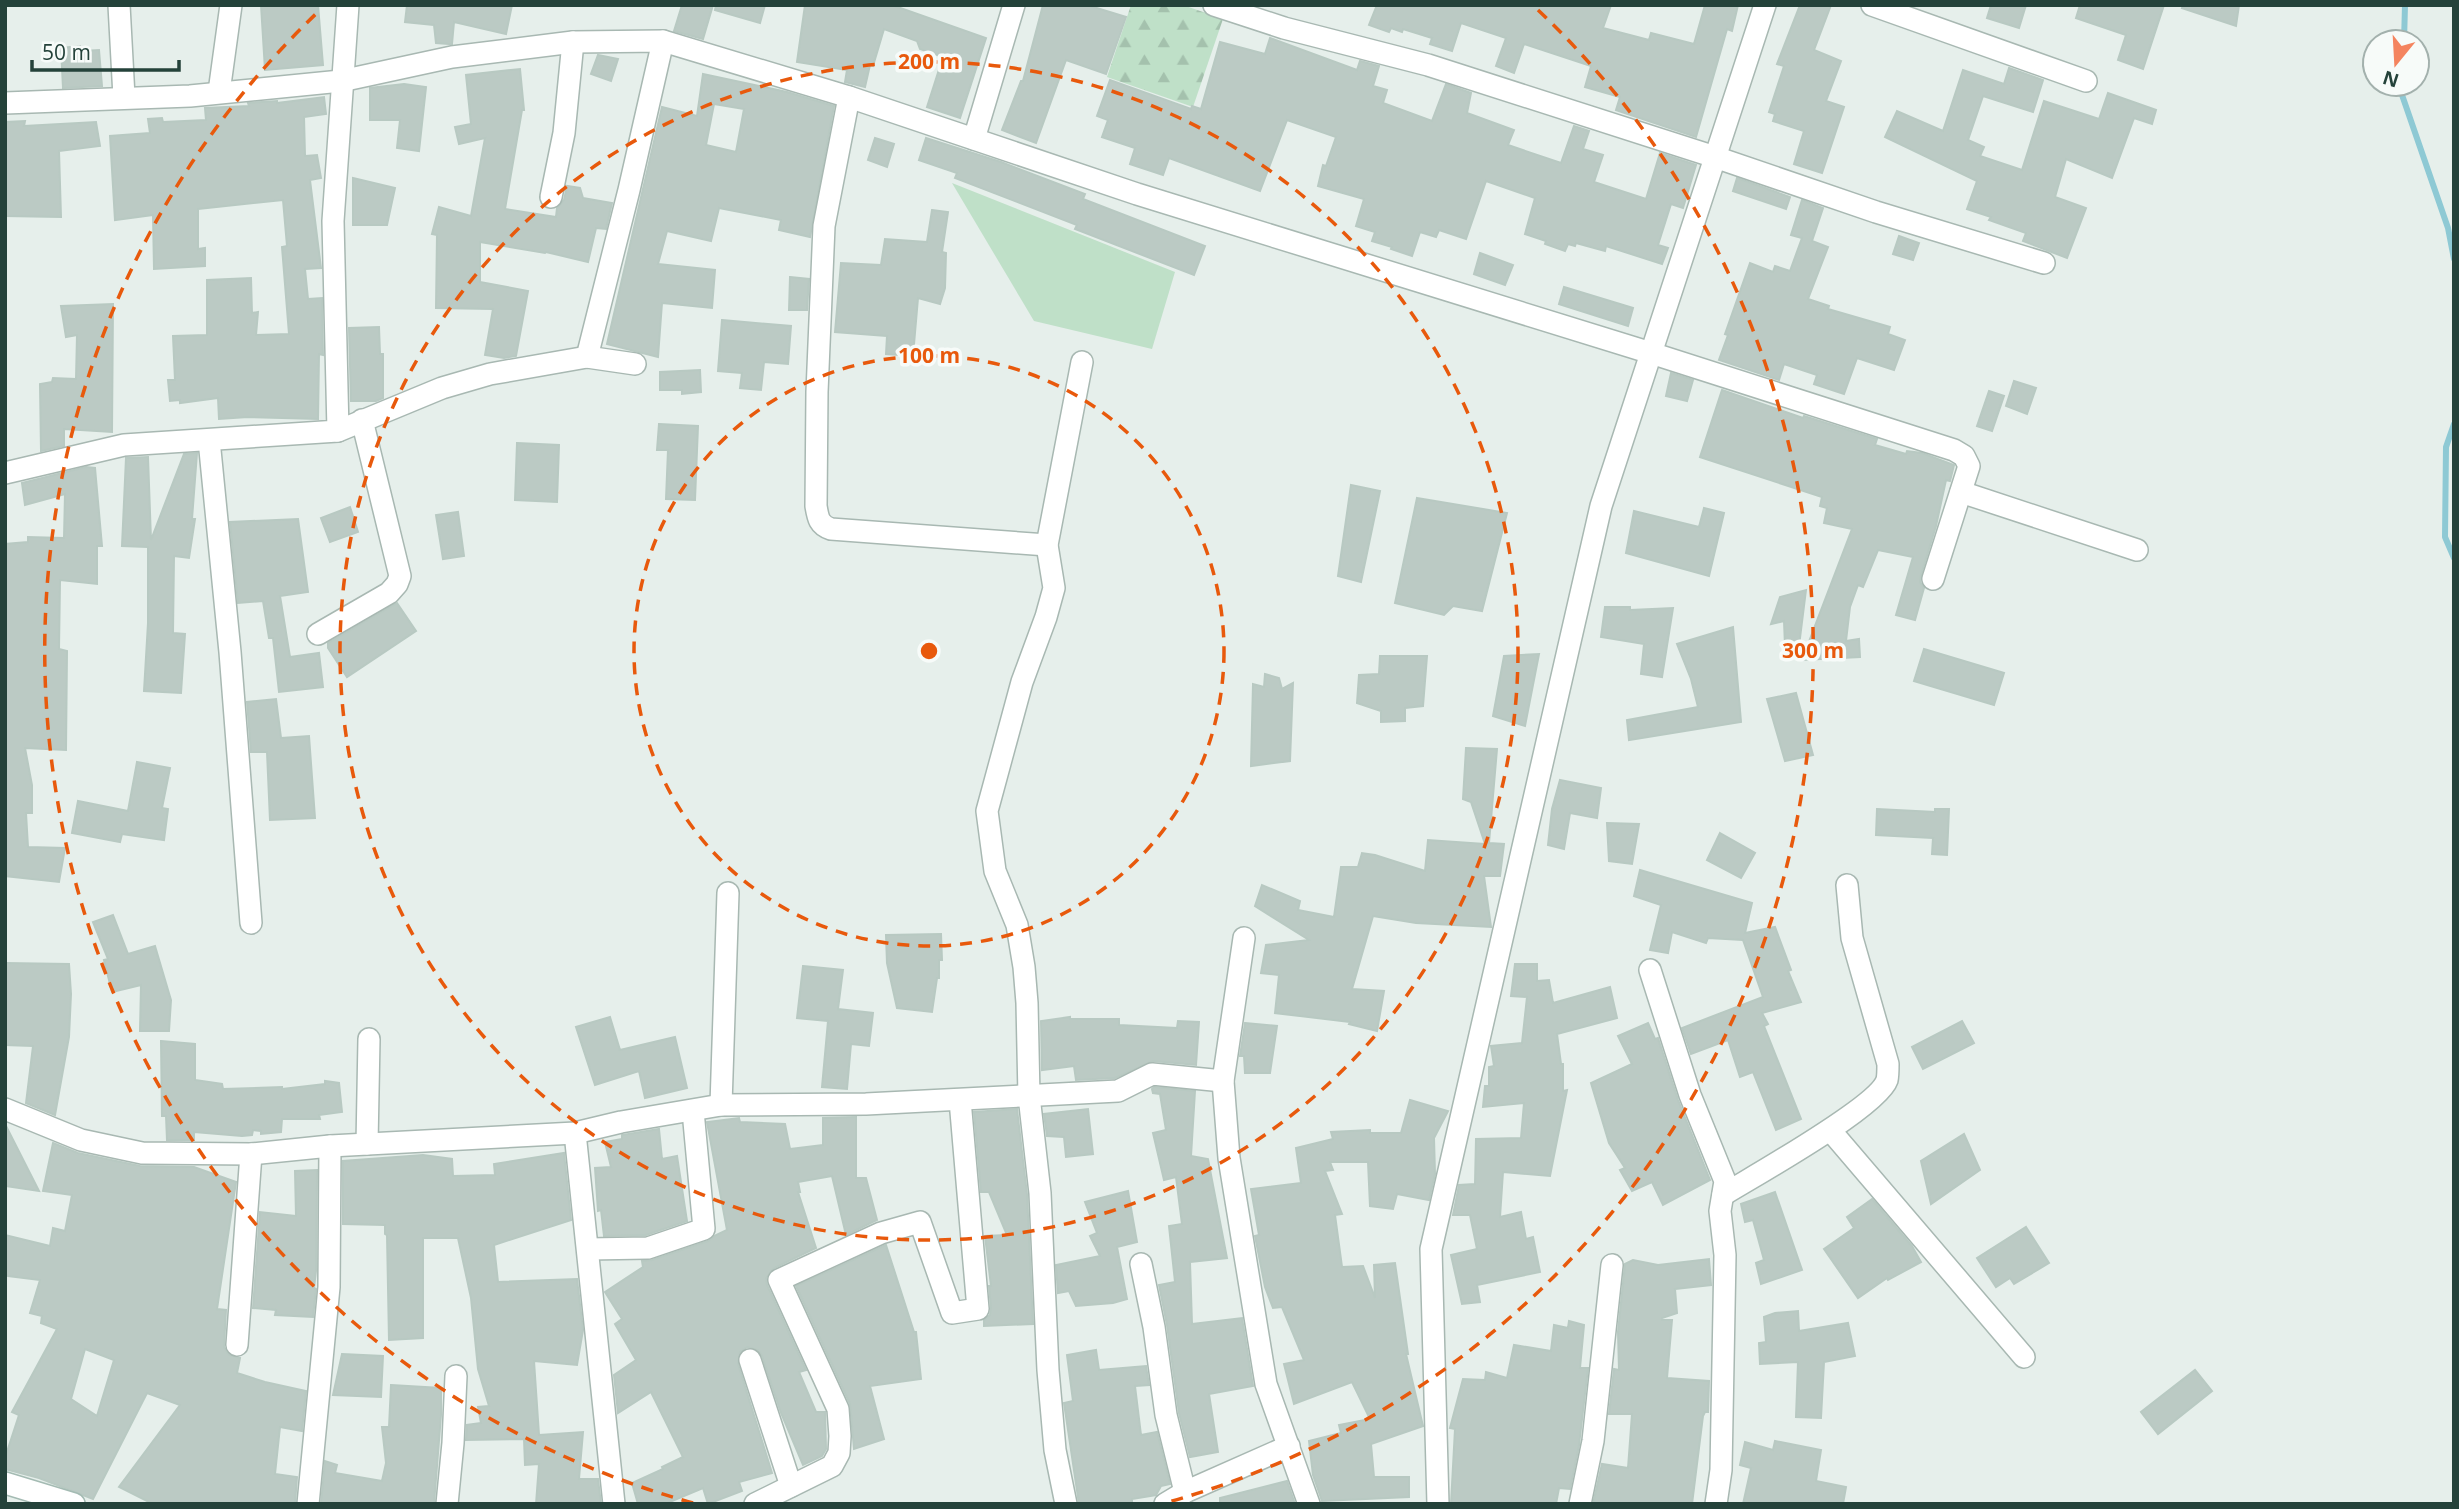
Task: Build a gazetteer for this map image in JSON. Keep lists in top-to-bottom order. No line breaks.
{"scale_bar":"50 m","north":"bottom","rings":["200 m","100 m","300 m"]}
